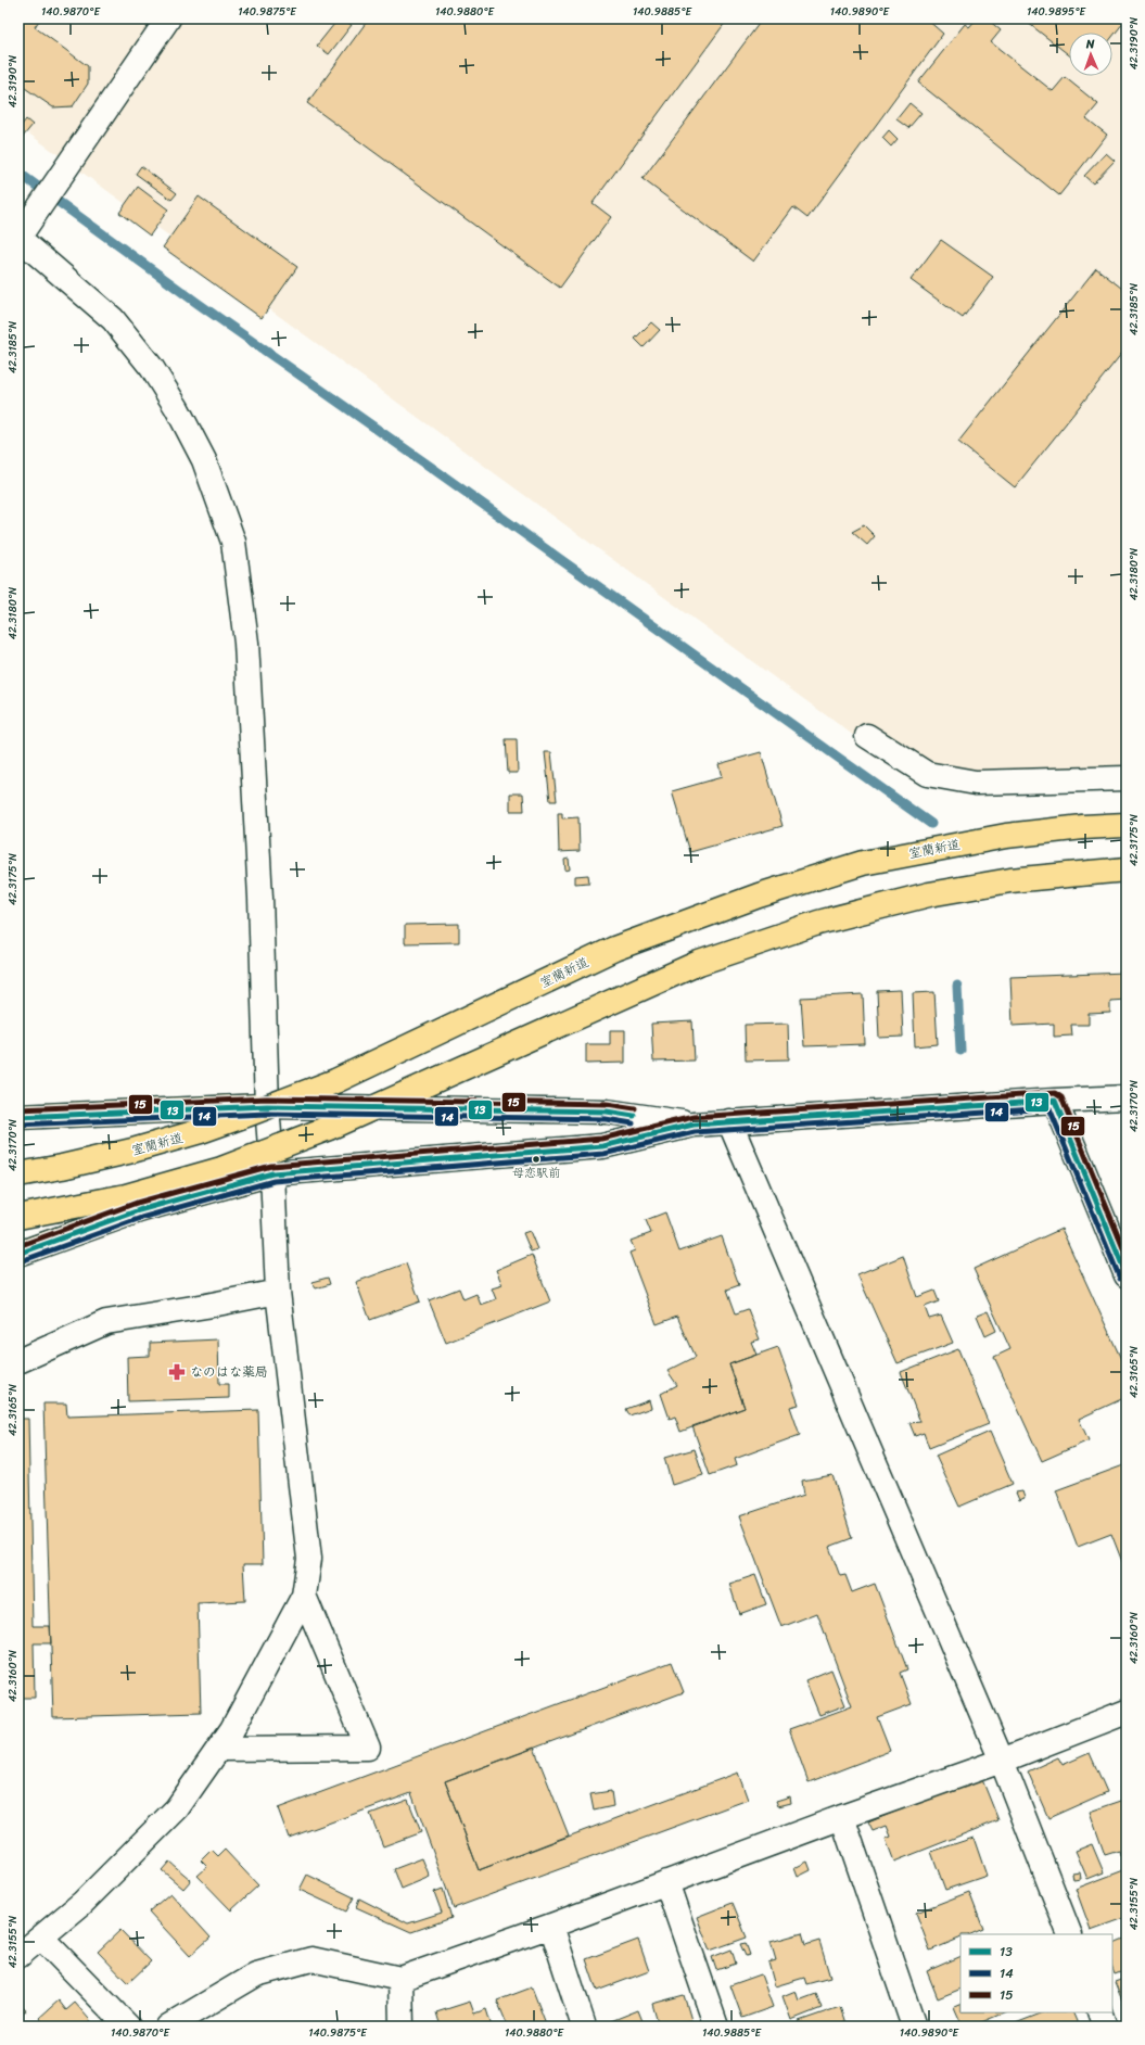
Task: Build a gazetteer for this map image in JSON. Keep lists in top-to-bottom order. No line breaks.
{"streets":{"highway":["室蘭新道"]},"places":{"other":["母恋駅前"],"pharmacy":["なのはな薬局"]},"lines":["transit line 15","transit line 13","transit line 14"],"legend":["13","14","15"],"north":"top","coordinates":["140.9870°E","140.9875°E","140.9880°E","140.9885°E","140.9890°E","140.9895°E","42.3190°N","42.3185°N","42.3180°N","42.3175°N","42.3170°N","42.3165°N","42.3160°N","42.3155°N"]}
